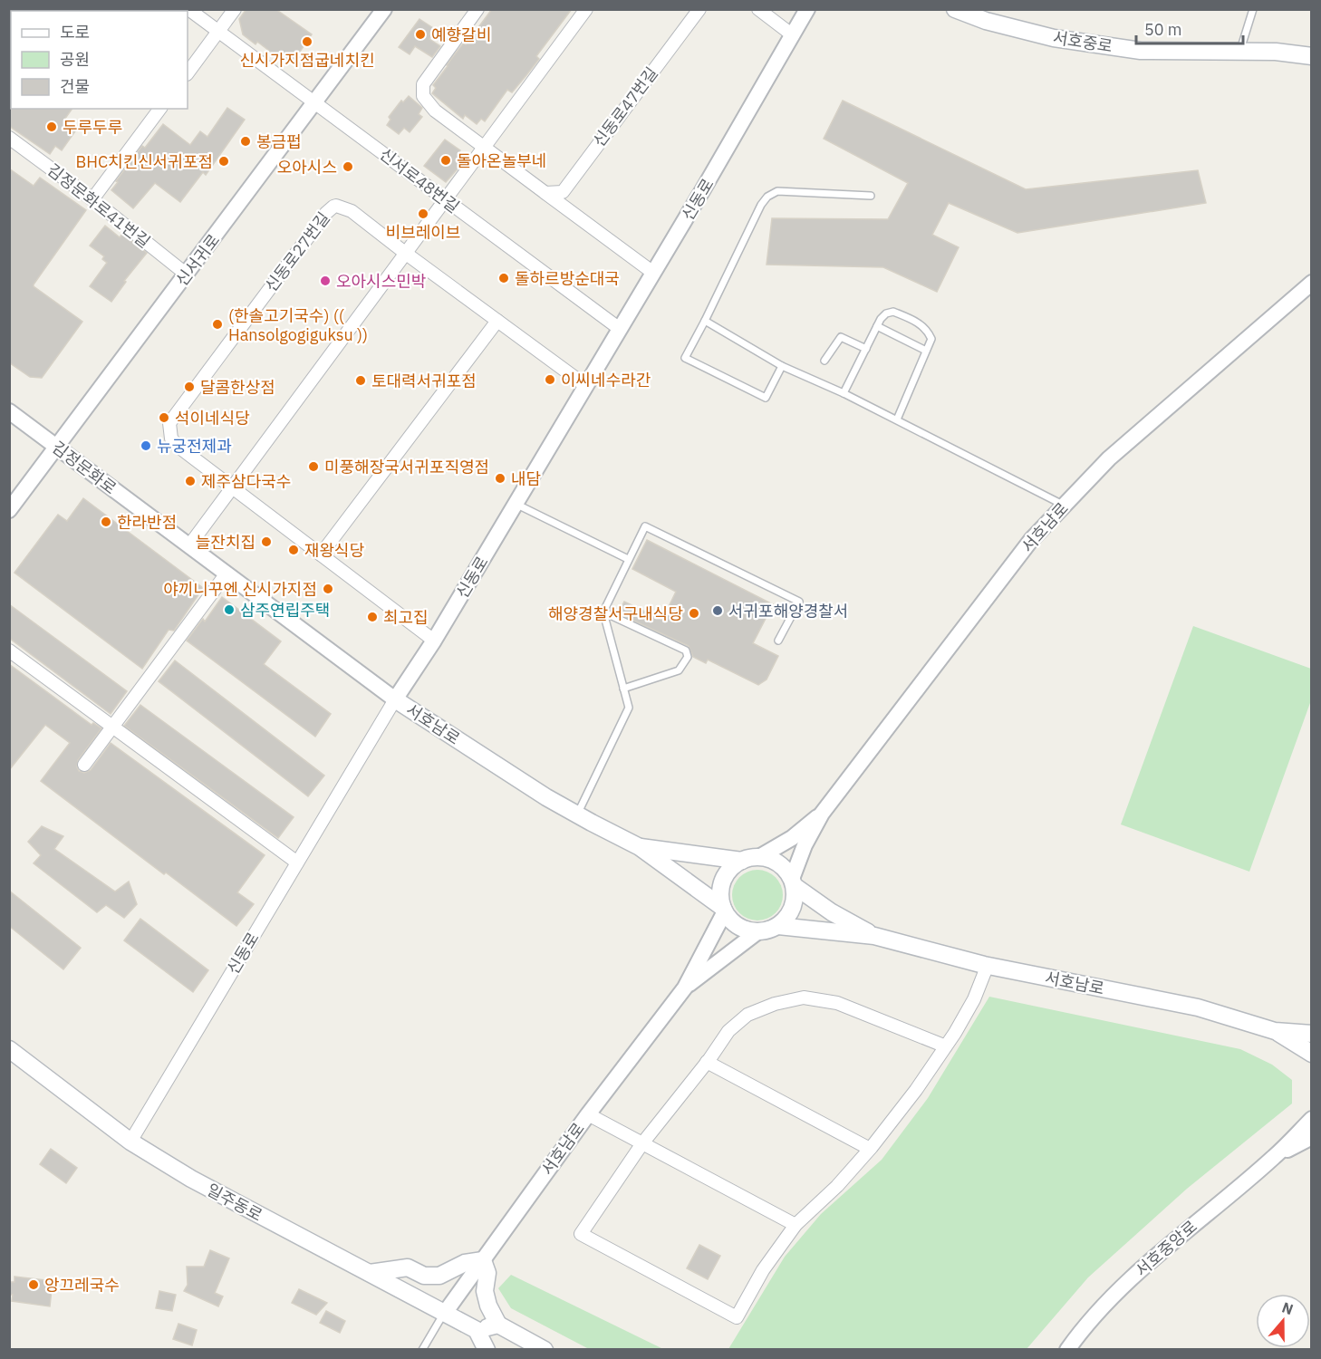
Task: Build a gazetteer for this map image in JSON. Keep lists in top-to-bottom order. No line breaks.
{"streets":{"main road":["서호중로","서호남로","일주동로"],"street":["신동로47번길","신서로48번길","신동로","김정문화로41번길","신동로27번길","신서귀로","김정문화로","서호중앙로"]},"crossings":[["신서로48번길","신동로"],["신서로48번길","신서귀로"],["신동로","신동로27번길"],["신동로","김정문화로"],["신동로","서호남로"],["신동로","일주동로"],["김정문화로41번길","신서귀로"],["신서귀로","김정문화로"],["김정문화로","서호남로"],["서호남로","일주동로"]],"places":["예향갈비","신시가지점굽네치킨","두루두루","봉금펍","돌아온놀부네","BHC치킨신서귀포점","오아시스","비브레이브","돌하르방순대국","오아시스민박","(한솔고기국수) (( Hansolgogiguksu ))","이씨네수라간","토대력서귀포점","달콤한상점","석이네식당","뉴궁전제과","미풍해장국서귀포직영점","내담","제주삼다국수","한라반점","늘잔치집","재왕식당","야끼니꾸엔 신시가지점","삼주연립주택","서귀포해양경찰서","해양경찰서구내식당","최고집","앙끄레국수"],"legend":["도로","공원","건물"],"scale_bar":"50 m","north":"top"}
